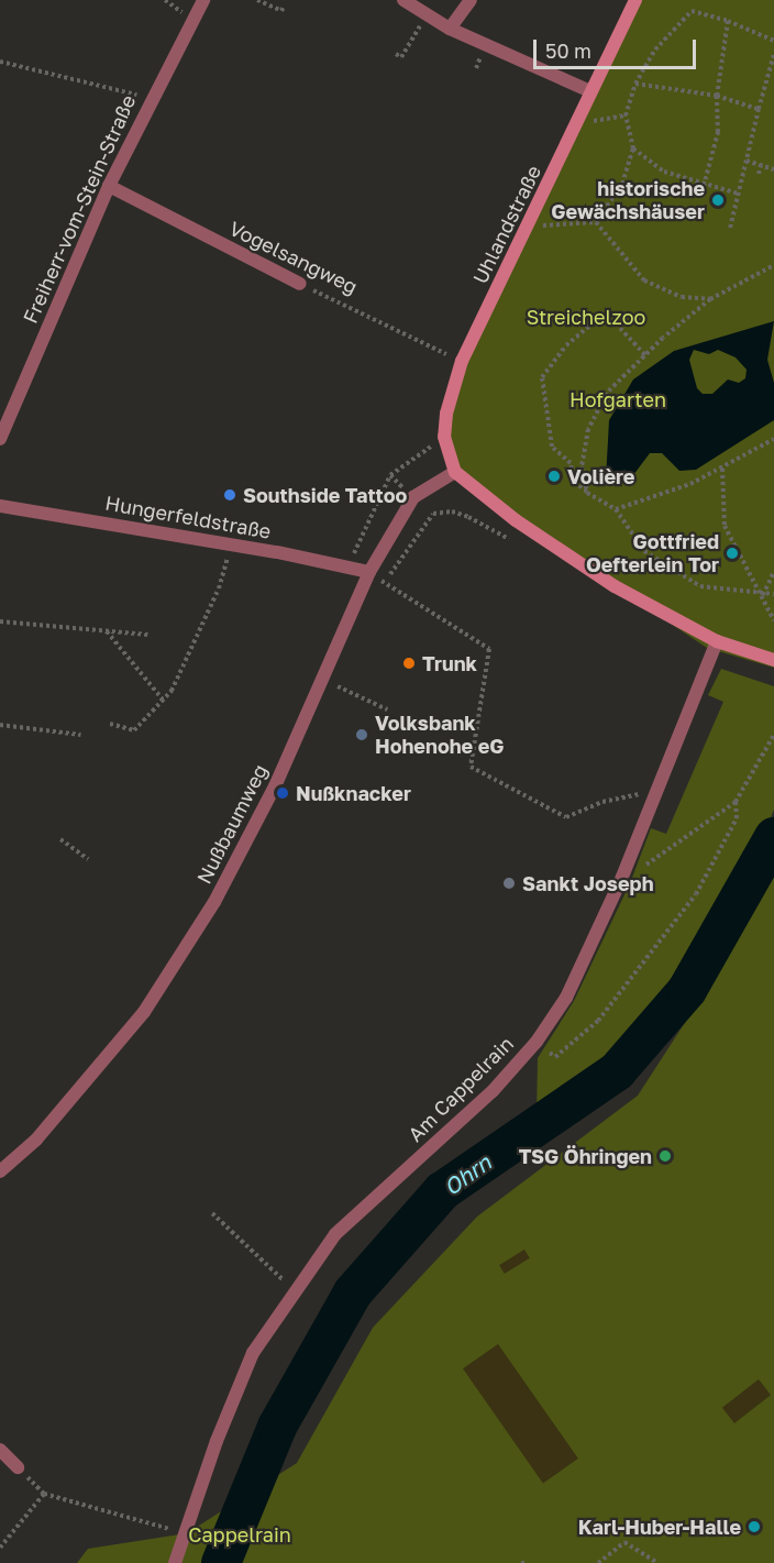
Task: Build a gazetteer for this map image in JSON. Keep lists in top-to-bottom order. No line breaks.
{"streets":{"main road":["Uhlandstraße"],"street":["Freiherr-vom-Stein-Straße","Vogelsangweg","Hungerfeldstraße","Nußbaumweg","Am Cappelrain"]},"crossings":[["Freiherr-vom-Stein-Straße","Vogelsangweg"],["Uhlandstraße","Vogelsangweg"],["Uhlandstraße","Nußbaumweg"],["Hungerfeldstraße","Nußbaumweg"]],"water":["Ohrn"],"parks":["Streichelzoo","Hofgarten","Cappelrain"],"places":["historische Gewächshäuser","Volière","Southside Tattoo","Gottfried Oefterlein Tor","Trunk","Volksbank Hohenohe eG","Nußknacker","Sankt Joseph","TSG Öhringen","Karl-Huber-Halle"],"scale_bar":"50 m"}
